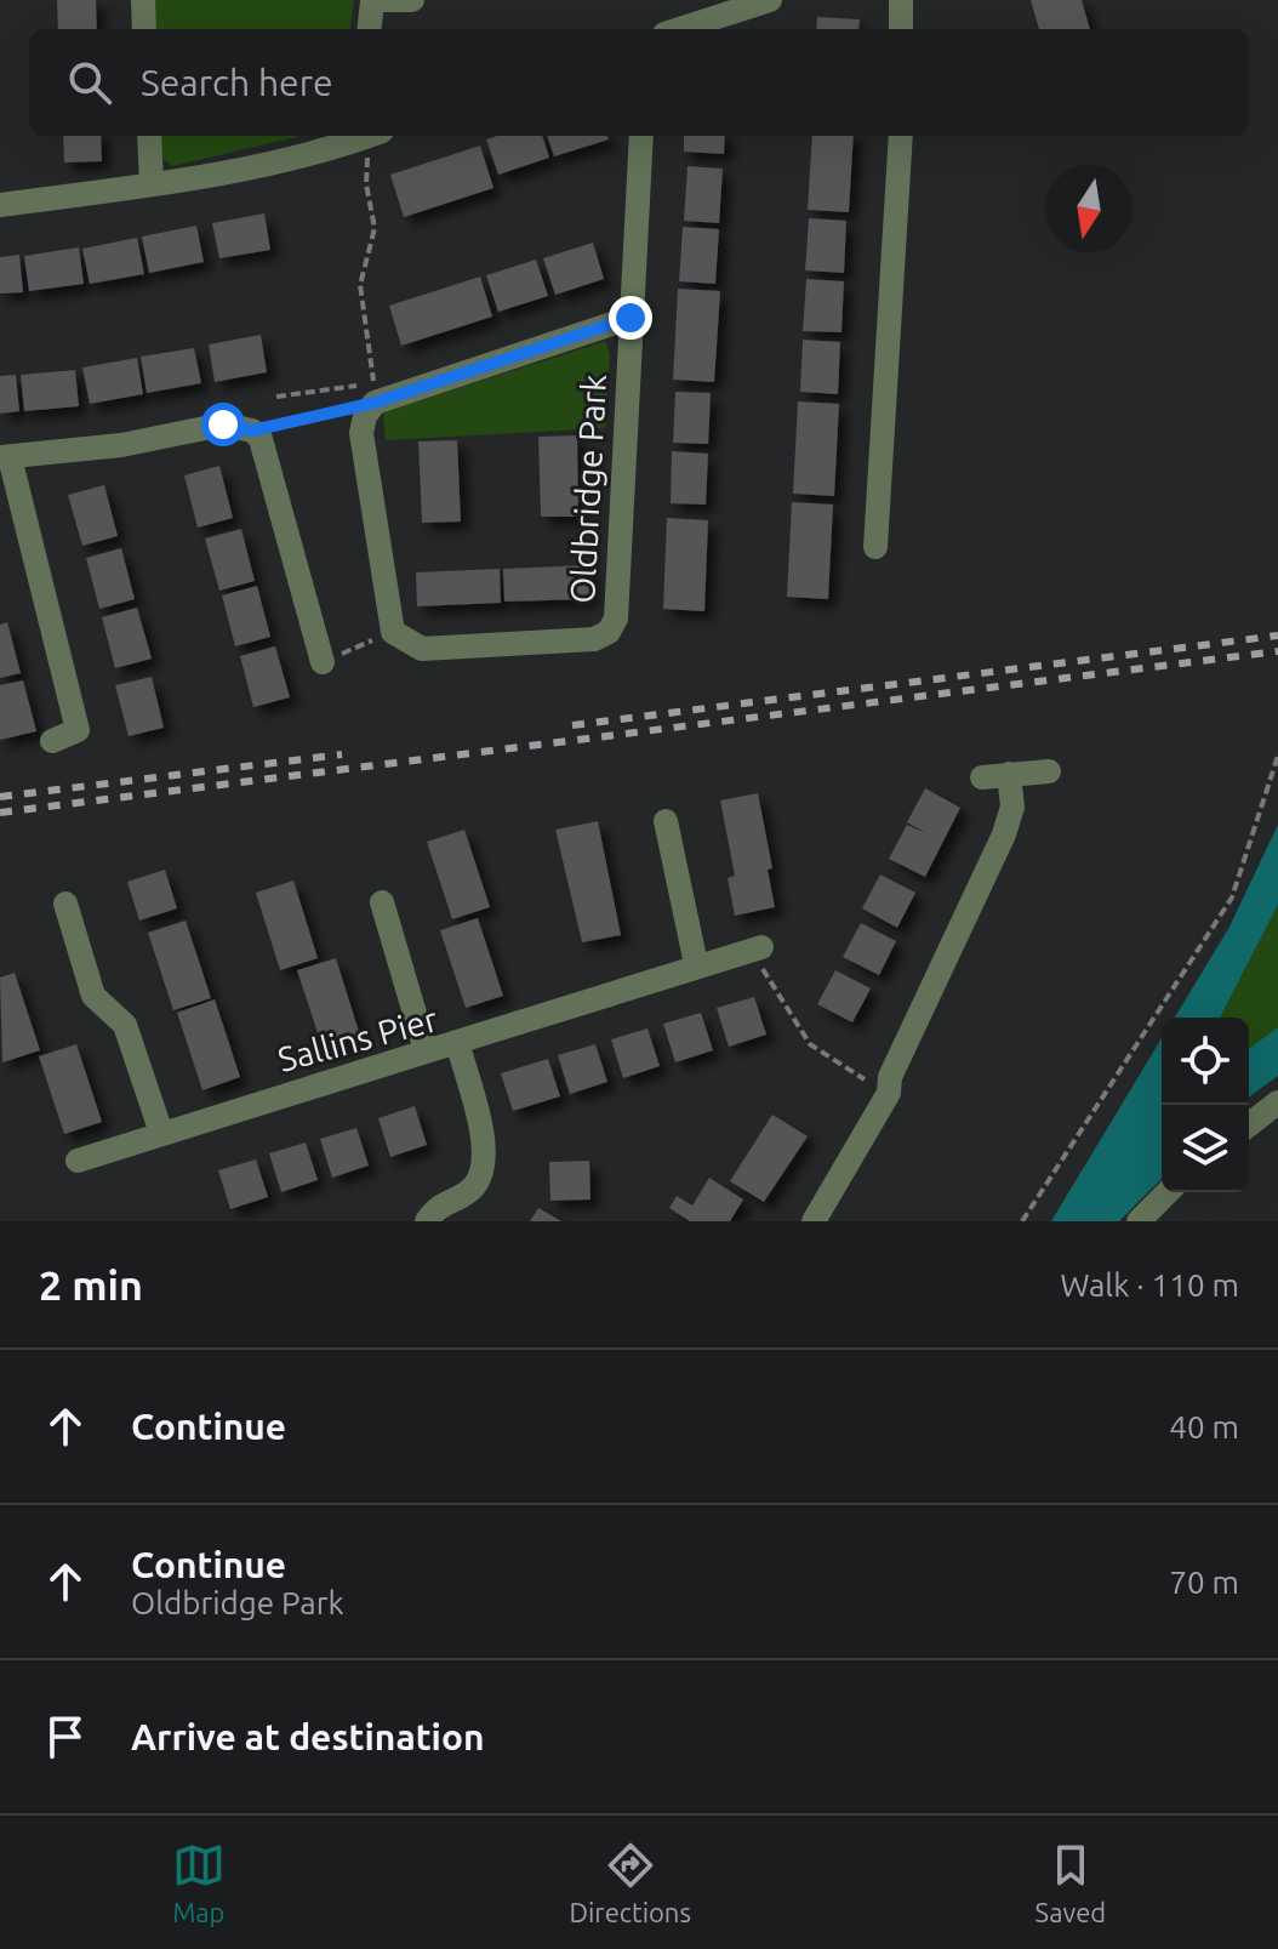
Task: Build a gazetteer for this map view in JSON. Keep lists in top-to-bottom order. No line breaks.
{"streets":{"street":["Oldbridge Park","Sallins Pier"]},"north":"bottom","page":{"search":"Search here","heading":["2 min","Walk · 110 m"],"list":[["Continue","40 m"],["Continue","Oldbridge Park","70 m"],"Arrive at destination"],"nav":["Map","Directions","Saved"]}}
